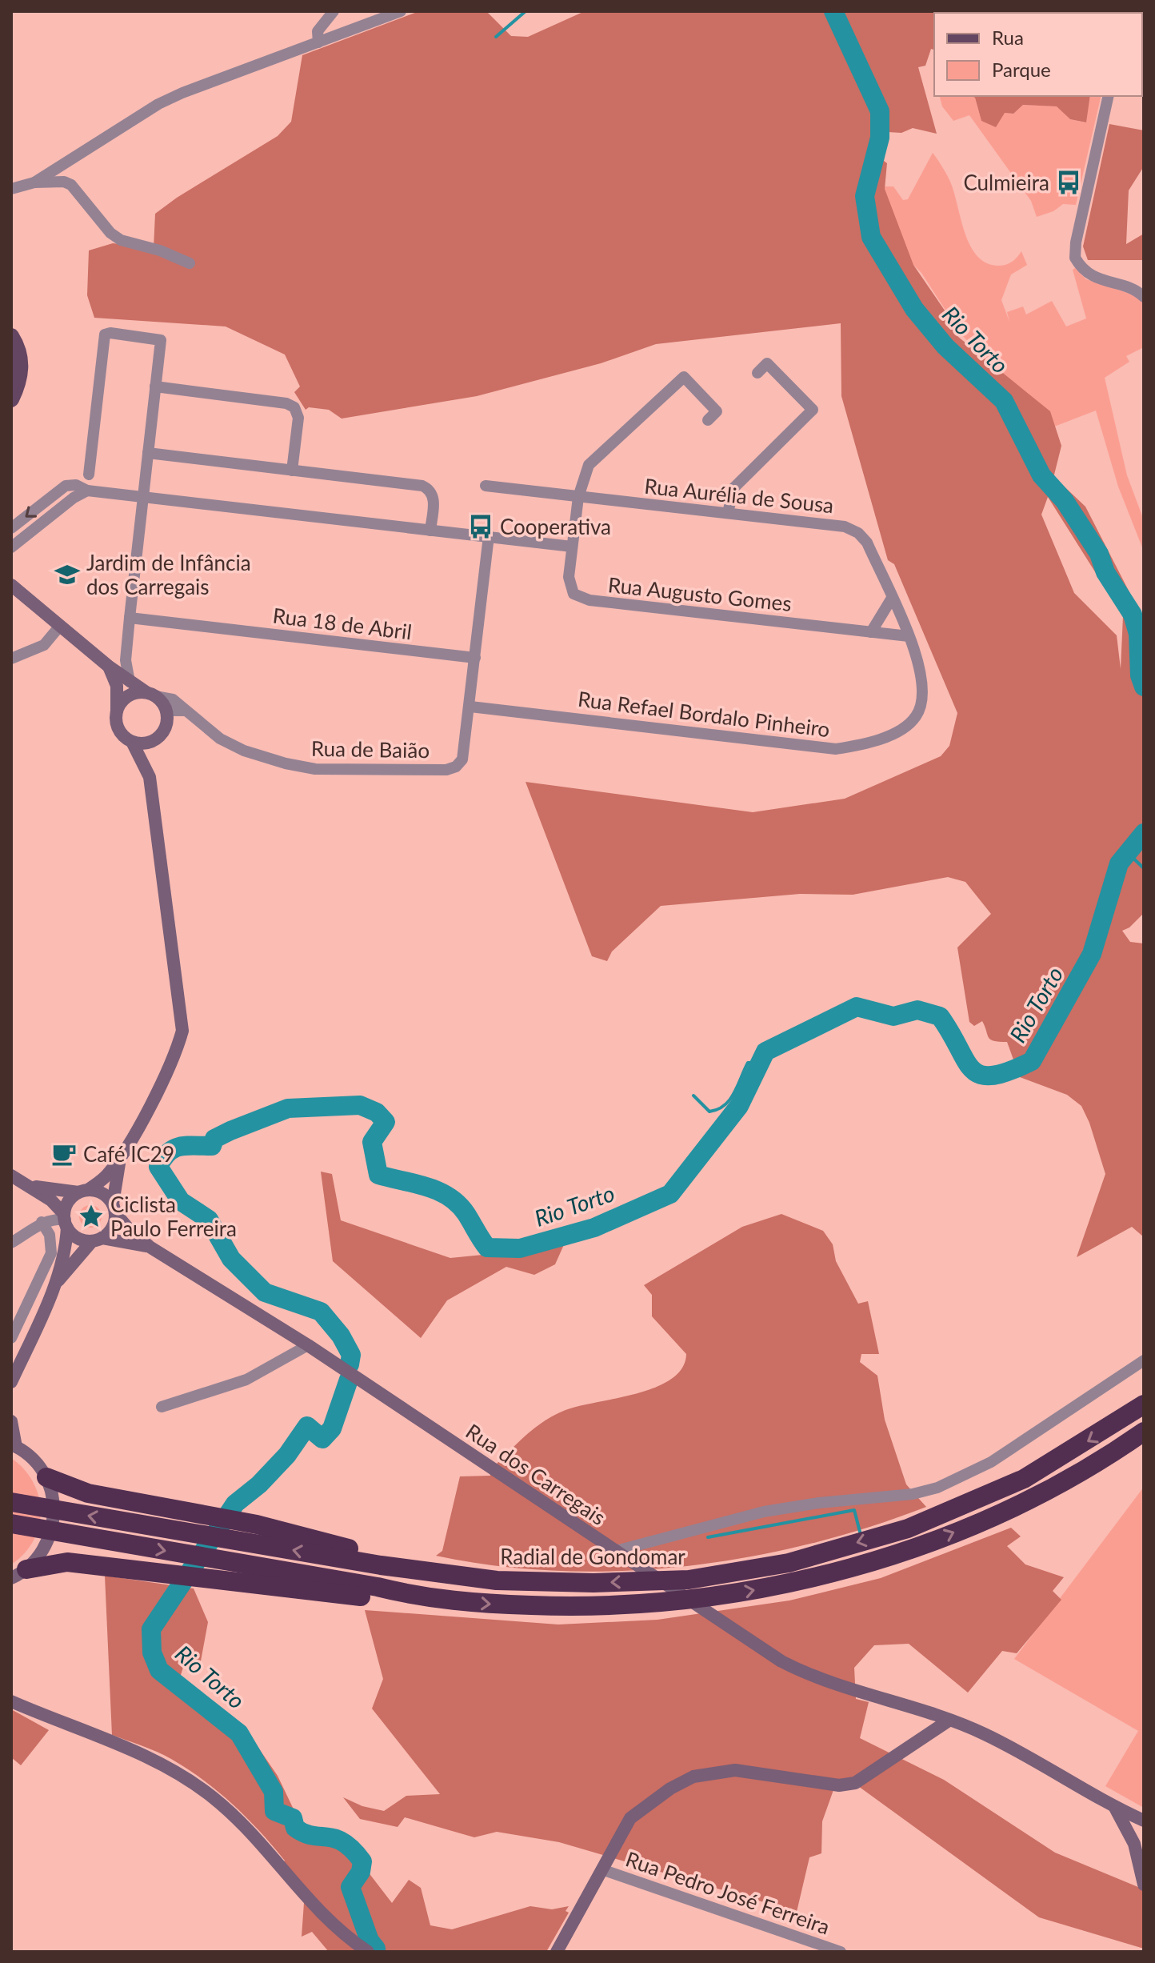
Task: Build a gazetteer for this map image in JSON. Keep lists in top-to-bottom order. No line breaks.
{"streets":{"highway":["Radial de Gondomar"],"street":["Rua Aurélia de Sousa","Rua Augusto Gomes","Rua 18 de Abril","Rua Refael Bordalo Pinheiro","Rua de Baião","Rua dos Carregais","Rua Pedro José Ferreira"]},"crossings":[["Rua Aurélia de Sousa","Rua Refael Bordalo Pinheiro"],["Rua Augusto Gomes","Rua Refael Bordalo Pinheiro"],["Rua Refael Bordalo Pinheiro","Rua de Baião"]],"water":["Rio Torto"],"places":{"bus stop":["Culmieira","Cooperativa"],"school or university":["Jardim de Infância dos Carregais"],"cafe":["Café IC29"],"place":["Ciclista Paulo Ferreira"]},"legend":["Rua","Parque"]}
